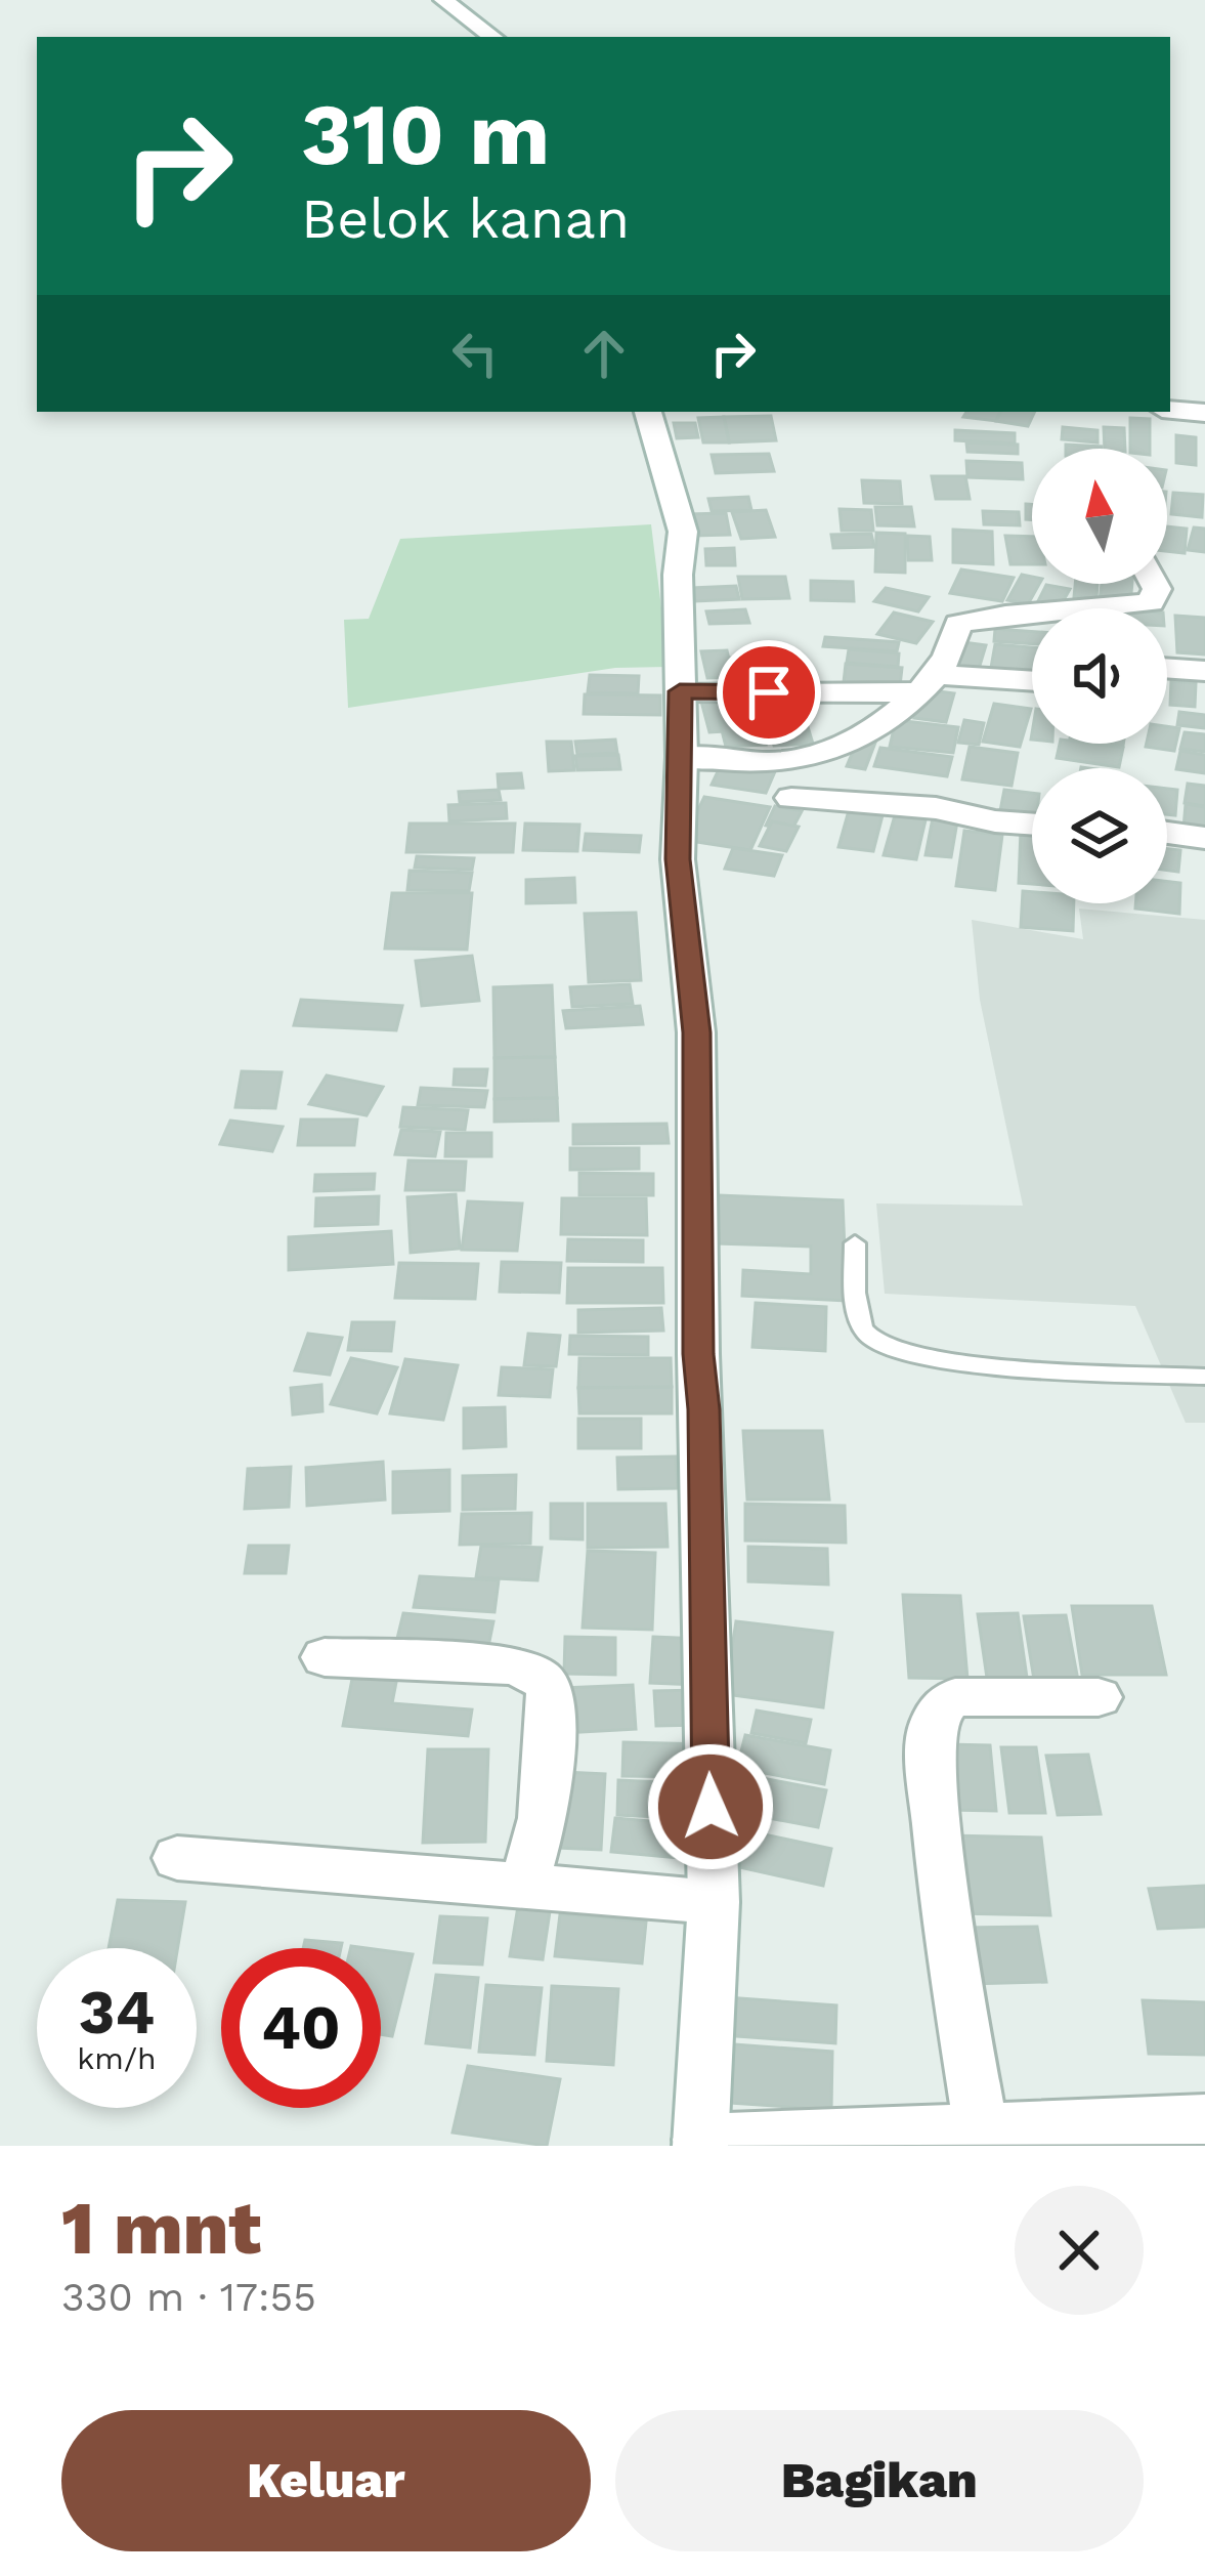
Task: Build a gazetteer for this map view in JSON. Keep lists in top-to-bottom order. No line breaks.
{"north":"top","page":{"turn":["310 m","Belok kanan"],"speed":"34 km/h","limit":"40","heading":["1 mnt","330 m · 17:55"],"buttons":["Keluar","Bagikan"]}}
